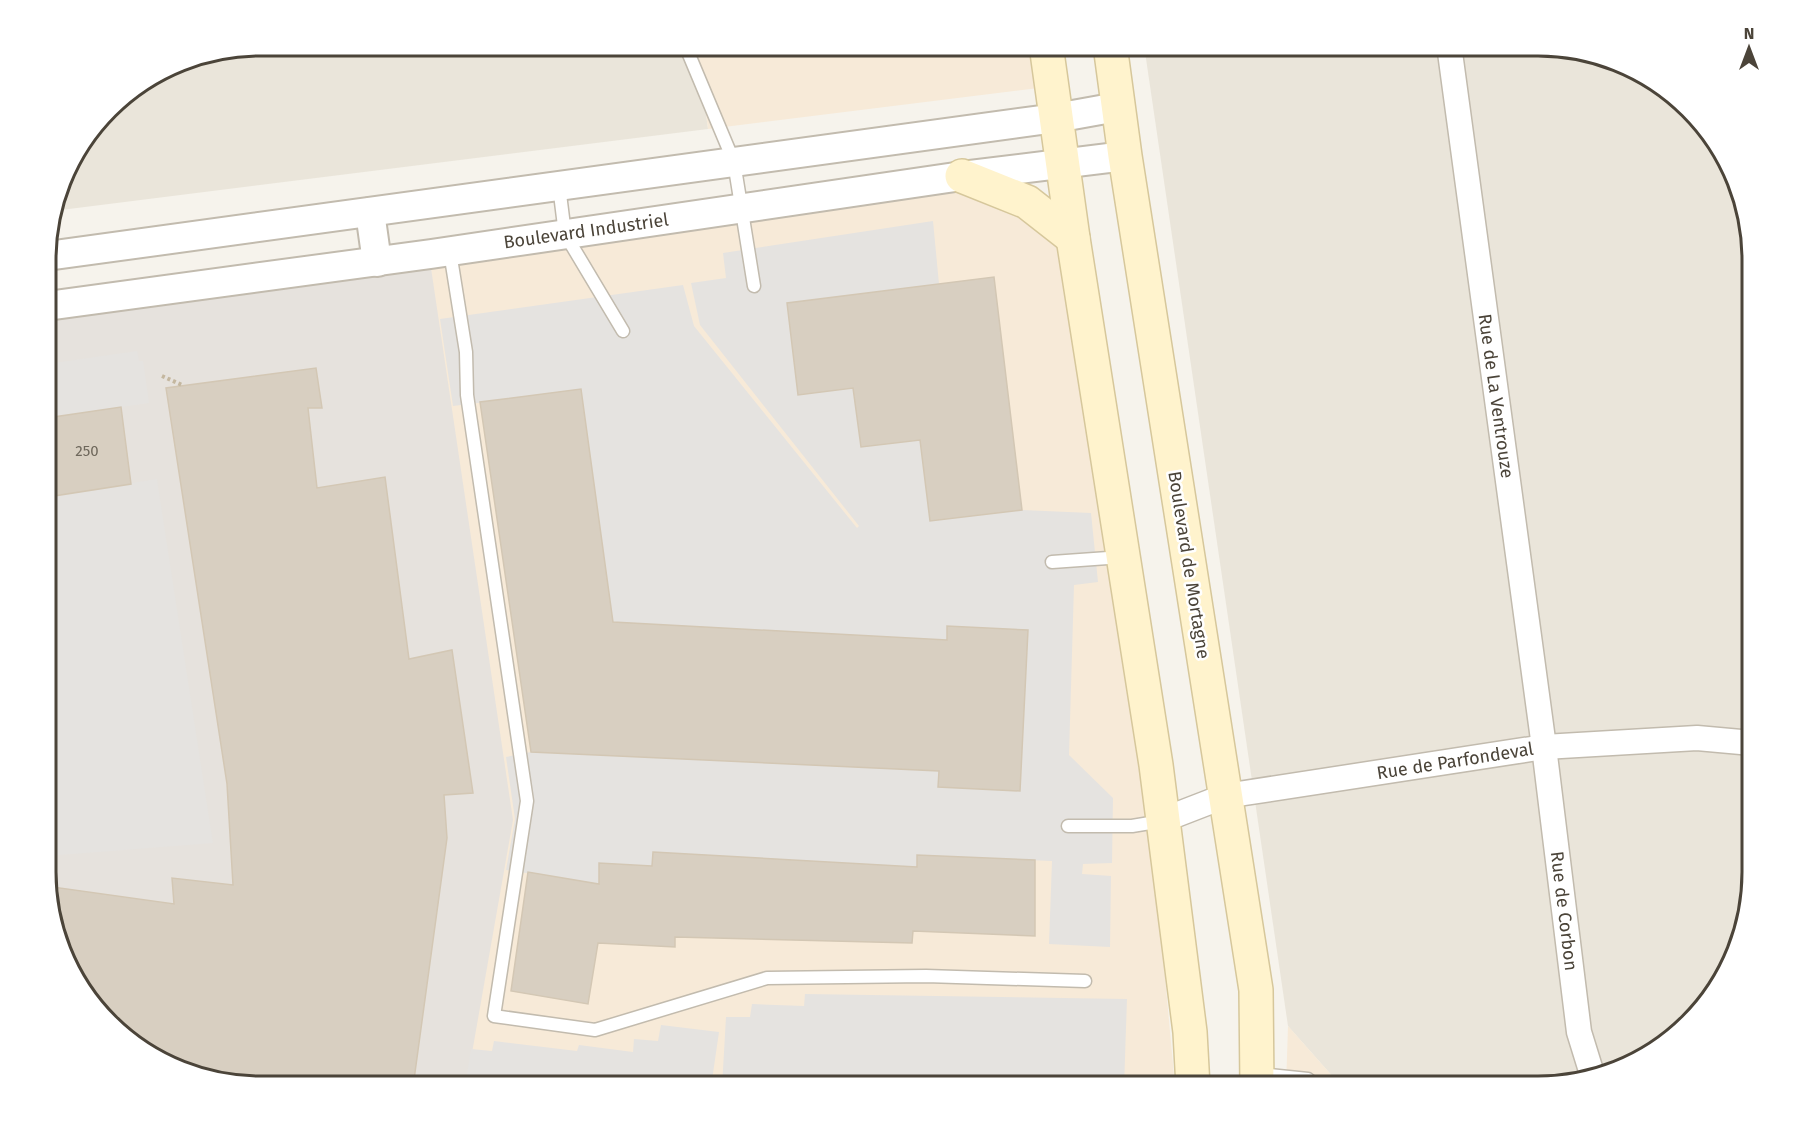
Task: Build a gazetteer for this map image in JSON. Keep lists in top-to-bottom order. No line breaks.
{"streets":{"main road":["Boulevard de Mortagne"],"street":["Boulevard Industriel","Rue de La Ventrouze","Rue de Parfondeval","Rue de Corbon"]},"crossings":[["Boulevard Industriel","Boulevard de Mortagne"],["Rue de La Ventrouze","Rue de Parfondeval"],["Rue de La Ventrouze","Rue de Corbon"],["Boulevard de Mortagne","Rue de Parfondeval"],["Rue de Parfondeval","Rue de Corbon"]],"house_numbers":["250"],"north":"top"}
